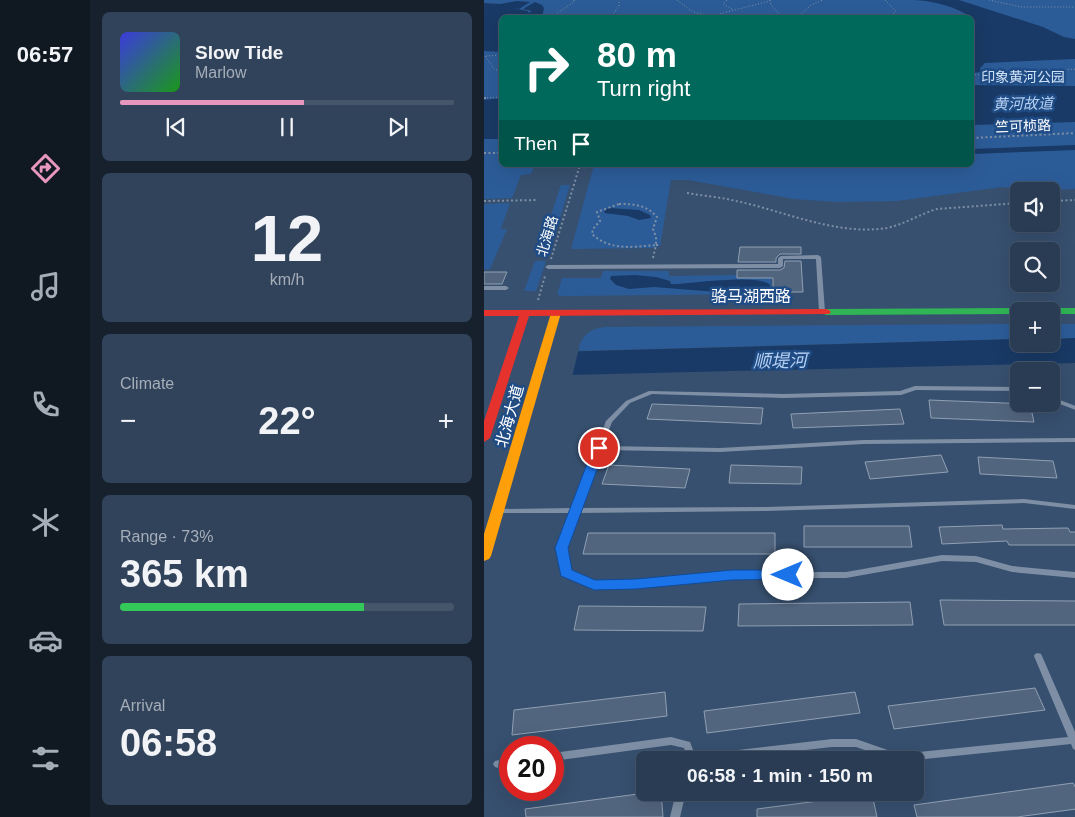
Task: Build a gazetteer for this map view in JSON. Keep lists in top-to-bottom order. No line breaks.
{"streets":{"street":["骆马湖西路","北海大道"],"path":["竺可桢路","北海路"]},"crossings":[["北海路","骆马湖西路"],["北海路","北海大道"],["骆马湖西路","北海大道"]],"water":["黄河故道","顺堤河"],"parks":["印象黄河公园"],"page":{"tabs":"06:57","turn":["80 m","Turn right"],"song":["Slow Tide","Marlow"],"then":"Then","tile":[["12","km/h"],"Climate",["Range · 73%","365 km"],["Arrival","06:58"]],"map_buttons":["+","−"],"heat":["−","22°","+"],"limit":"20","trip":"06:58 · 1 min · 150 m"}}
